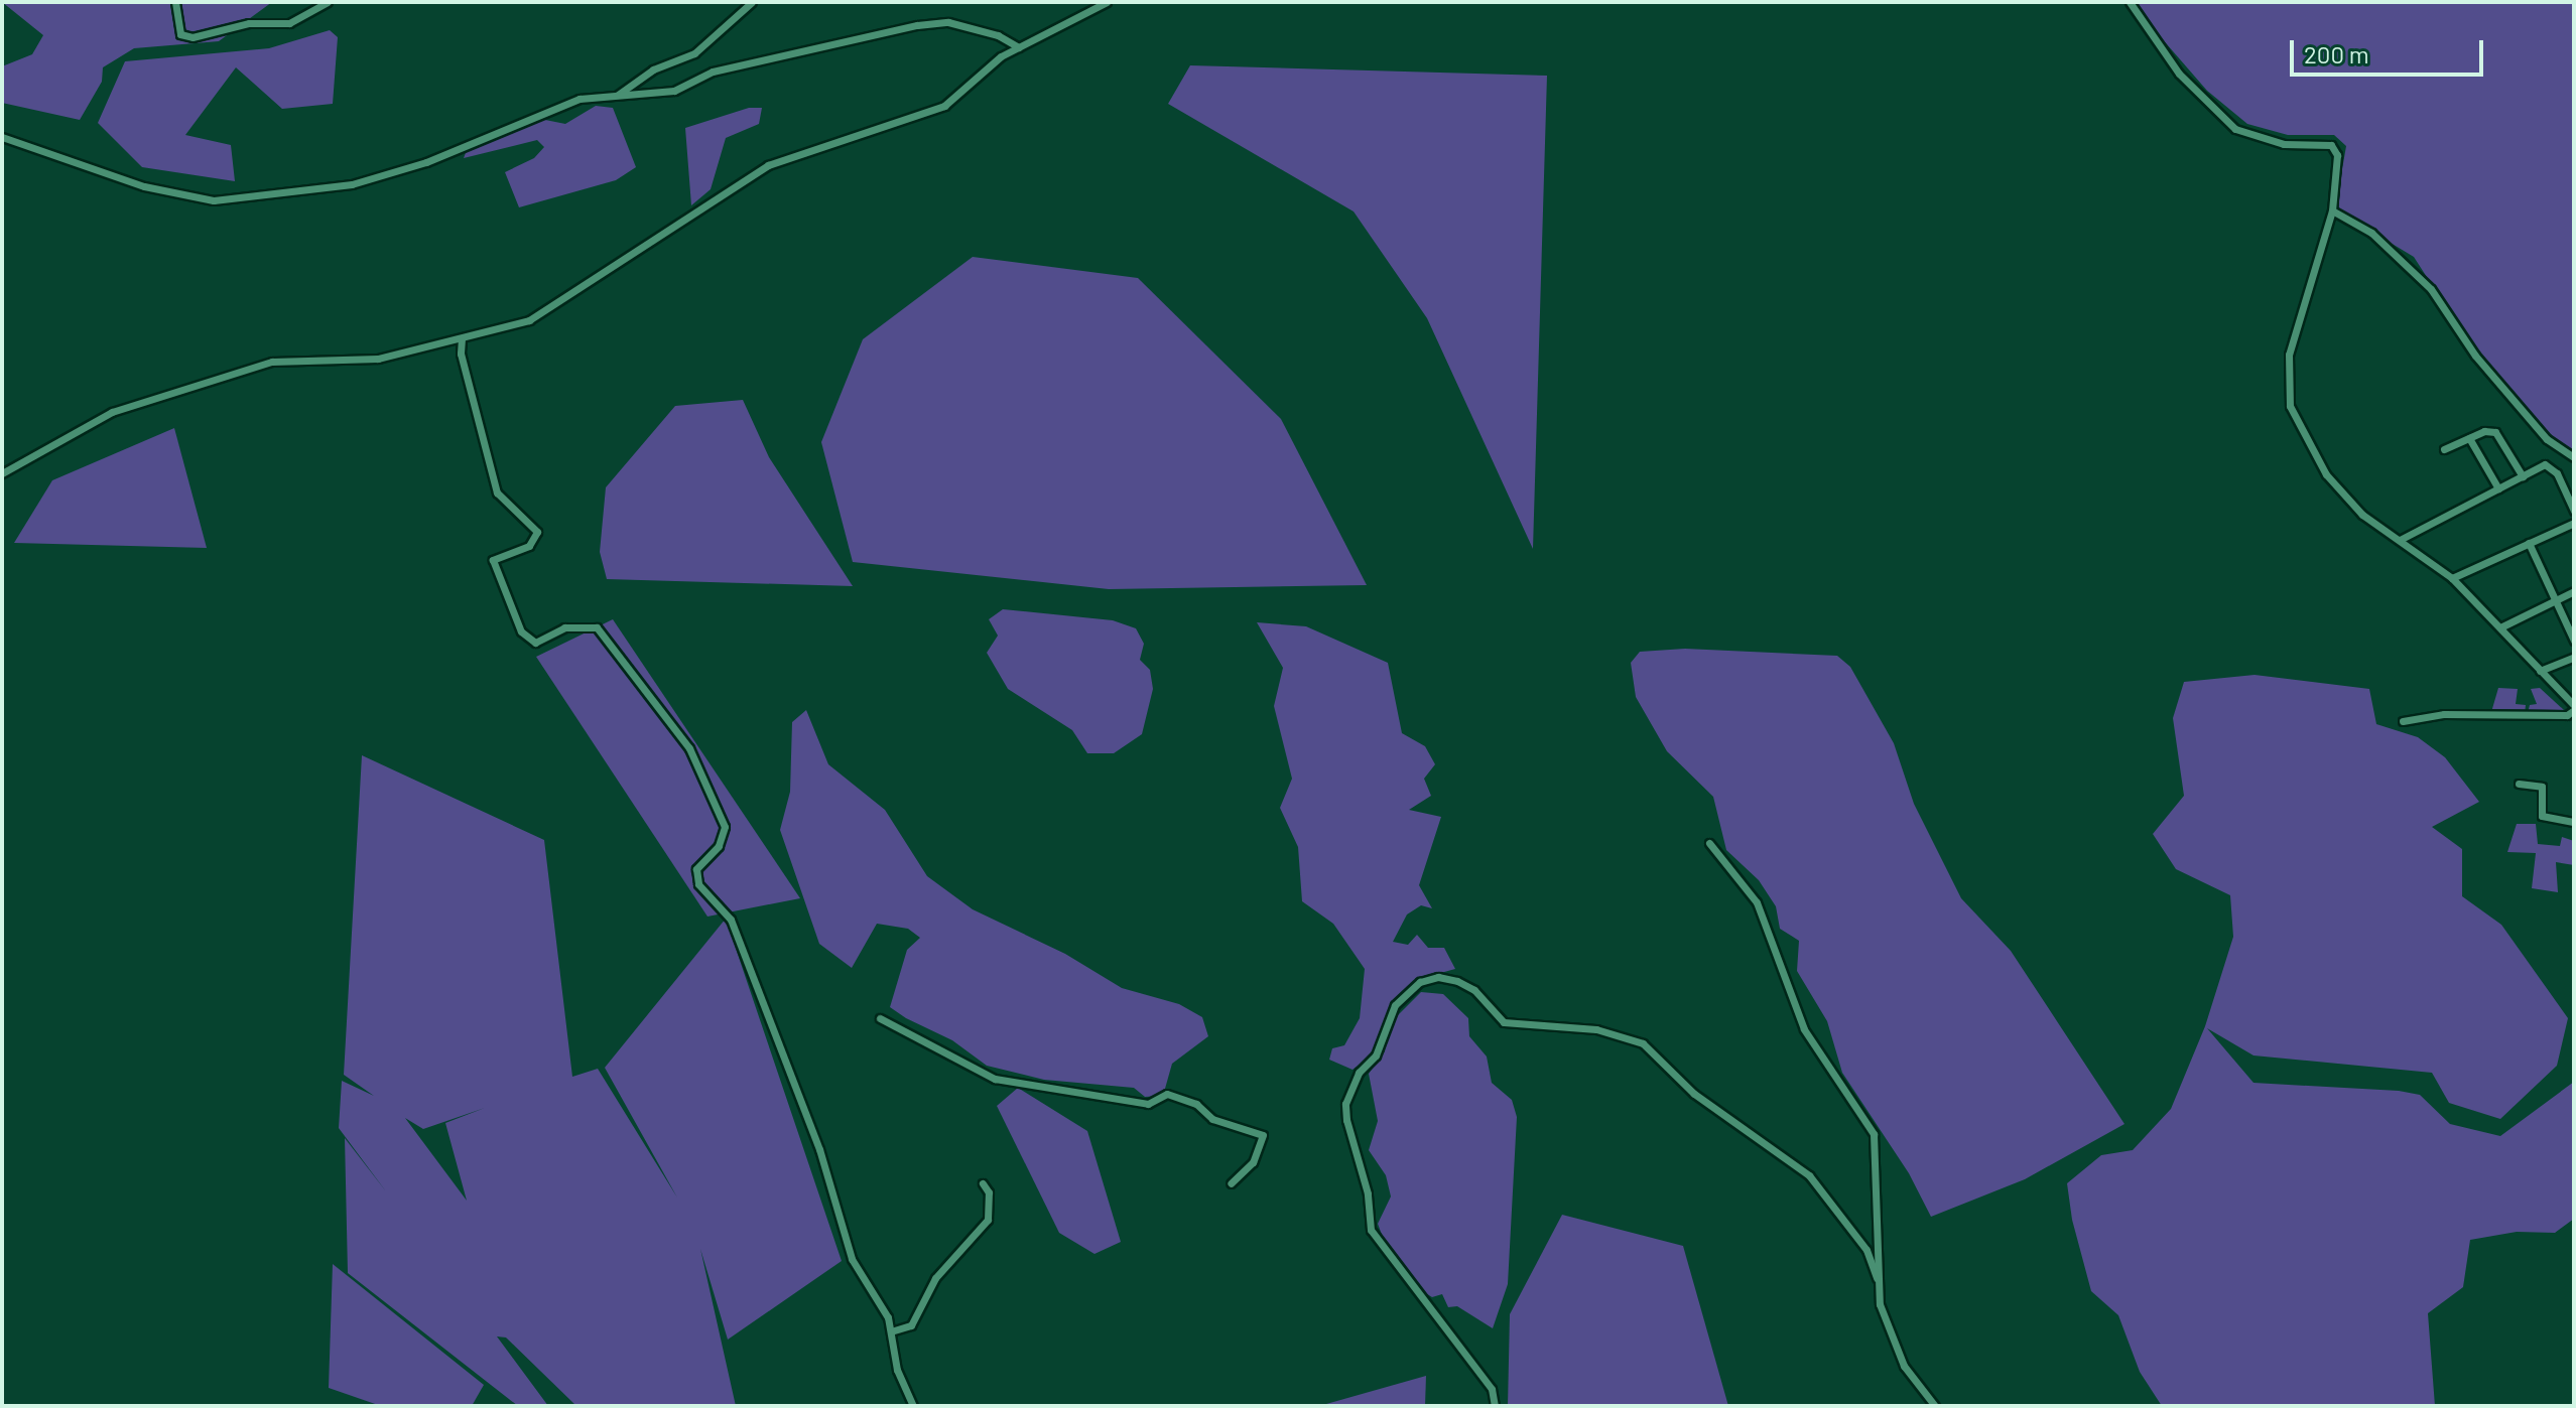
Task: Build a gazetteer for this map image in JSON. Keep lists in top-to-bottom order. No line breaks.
{"scale_bar":"200 m"}
